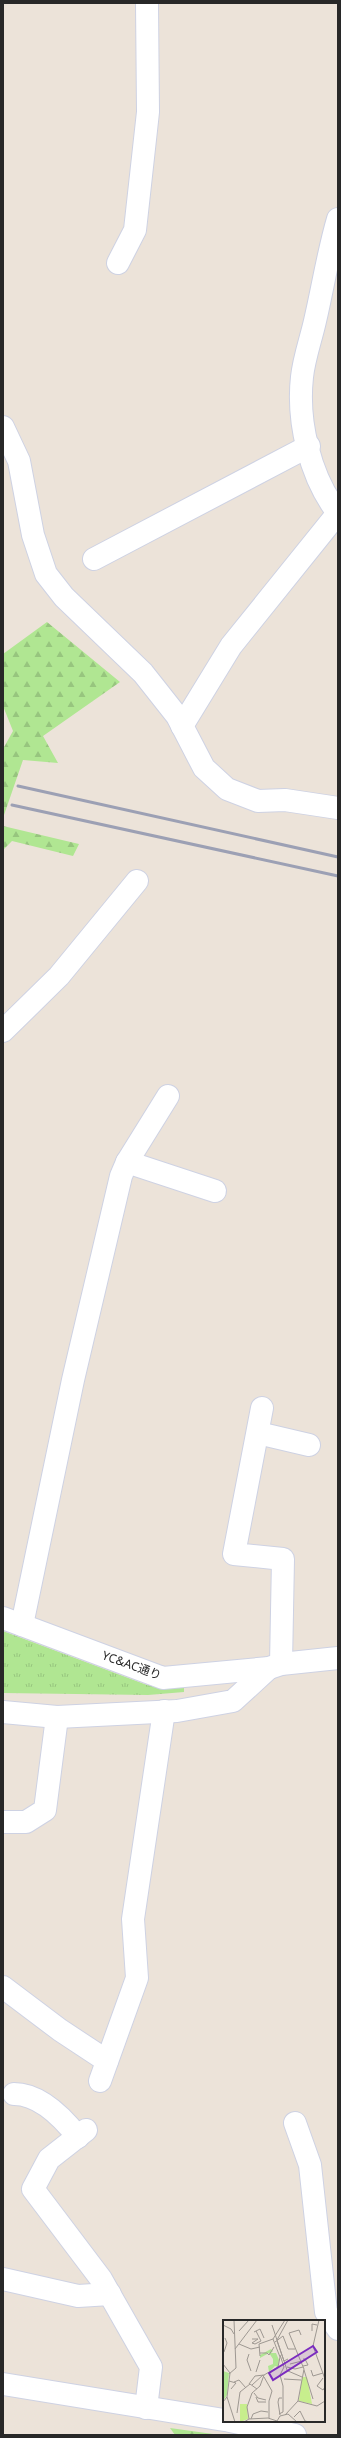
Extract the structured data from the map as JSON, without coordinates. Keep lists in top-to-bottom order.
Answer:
{
  "streets": {
    "street": ["YC&AC通り"]
  }
}
